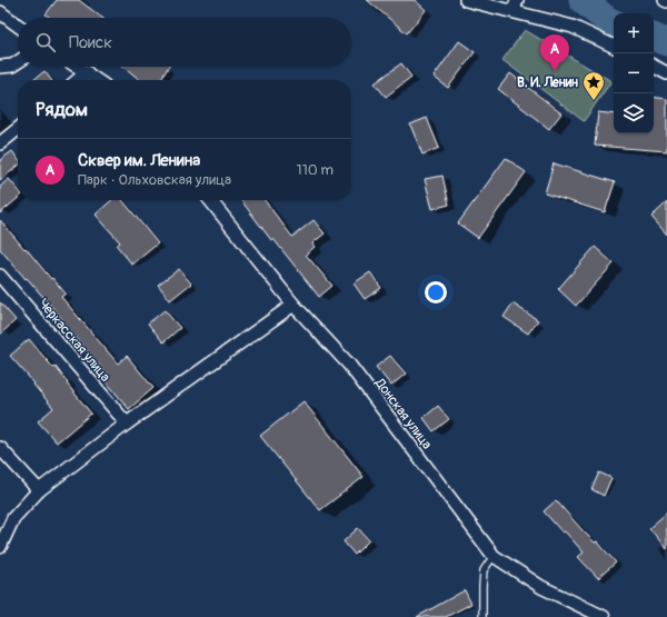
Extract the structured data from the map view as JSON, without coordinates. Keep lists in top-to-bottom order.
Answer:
{
  "streets": {
    "street": ["Черкасская улица", "Донская улица"]
  },
  "places": {
    "place": ["В. И. Ленин"]
  },
  "page": {
    "map_buttons": ["+", "−"],
    "search": "Поиск",
    "pins": "A",
    "heading": "Рядом",
    "list": [
      {
        "mark": "A",
        "name": "Сквер им. Ленина",
        "note": "Парк · Ольховская улица",
        "value": "110 m"
      }
    ]
  }
}
